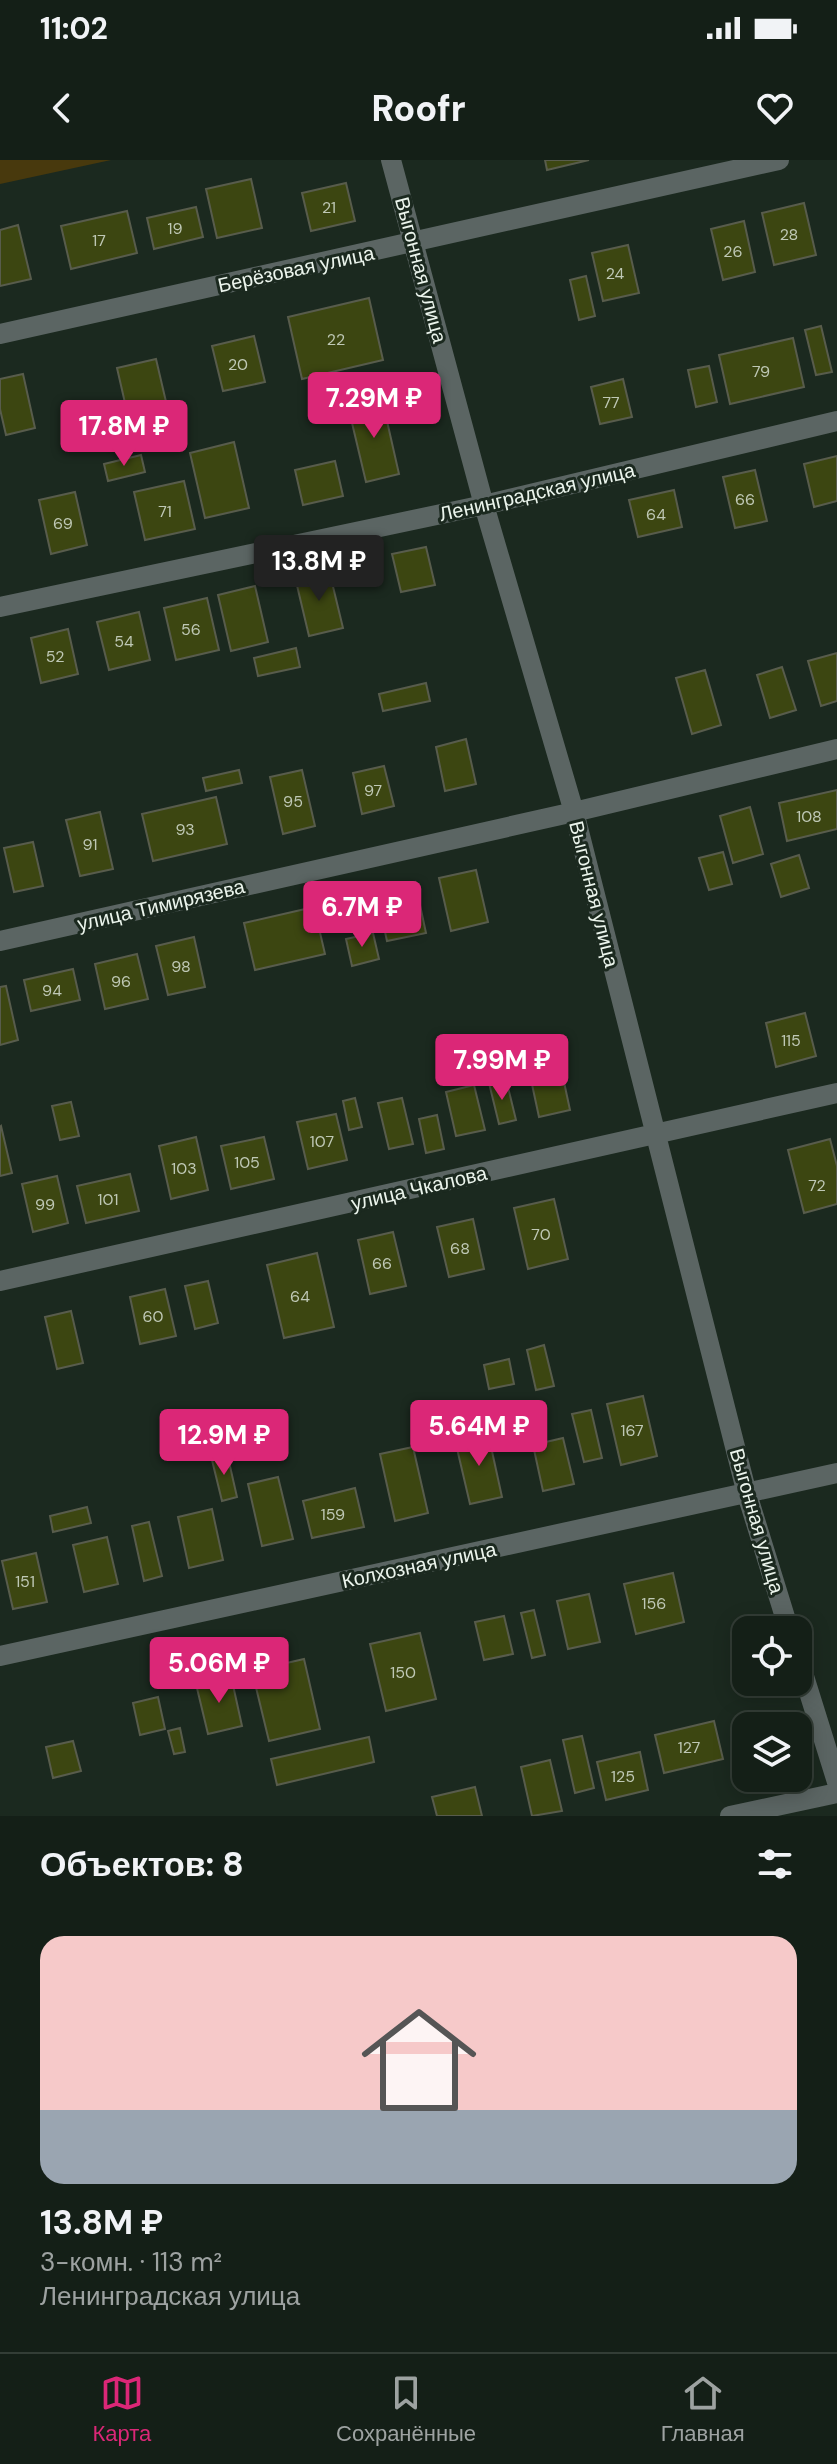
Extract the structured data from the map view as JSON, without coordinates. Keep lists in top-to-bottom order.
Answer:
{
  "streets": {
    "street": [
      "Берёзовая улица",
      "Выгонная улица",
      "Ленинградская улица",
      "улица Тимирязева",
      "улица Чкалова",
      "Колхозная улица"
    ]
  },
  "crossings": [
    ["Берёзовая улица", "Выгонная улица"],
    ["Выгонная улица", "Ленинградская улица"],
    ["Выгонная улица", "улица Тимирязева"],
    ["Выгонная улица", "улица Чкалова"],
    ["Выгонная улица", "Колхозная улица"]
  ],
  "house_numbers": [
    "21",
    "19",
    "28",
    "17",
    "26",
    "24",
    "22",
    "20",
    "79",
    "77",
    "66",
    "71",
    "64",
    "69",
    "56",
    "54",
    "52",
    "97",
    "95",
    "108",
    "93",
    "91",
    "98",
    "96",
    "94",
    "115",
    "107",
    "105",
    "103",
    "72",
    "101",
    "99",
    "70",
    "68",
    "66",
    "64",
    "60",
    "167",
    "159",
    "151",
    "156",
    "150",
    "127",
    "125"
  ],
  "page": {
    "status": "11:02",
    "header": "Roofr",
    "price": [
      "7.29M ₽",
      "17.8M ₽",
      "13.8M ₽",
      "6.7M ₽",
      "7.99M ₽",
      "5.64M ₽",
      "12.9M ₽",
      "5.06M ₽"
    ],
    "heading": "Объектов: 8",
    "list": [
      {
        "name": "13.8M ₽",
        "note": "3-комн. · 113 m² · Ленинградская улица"
      }
    ],
    "tabs": ["Карта", "Сохранённые", "Главная"]
  }
}
